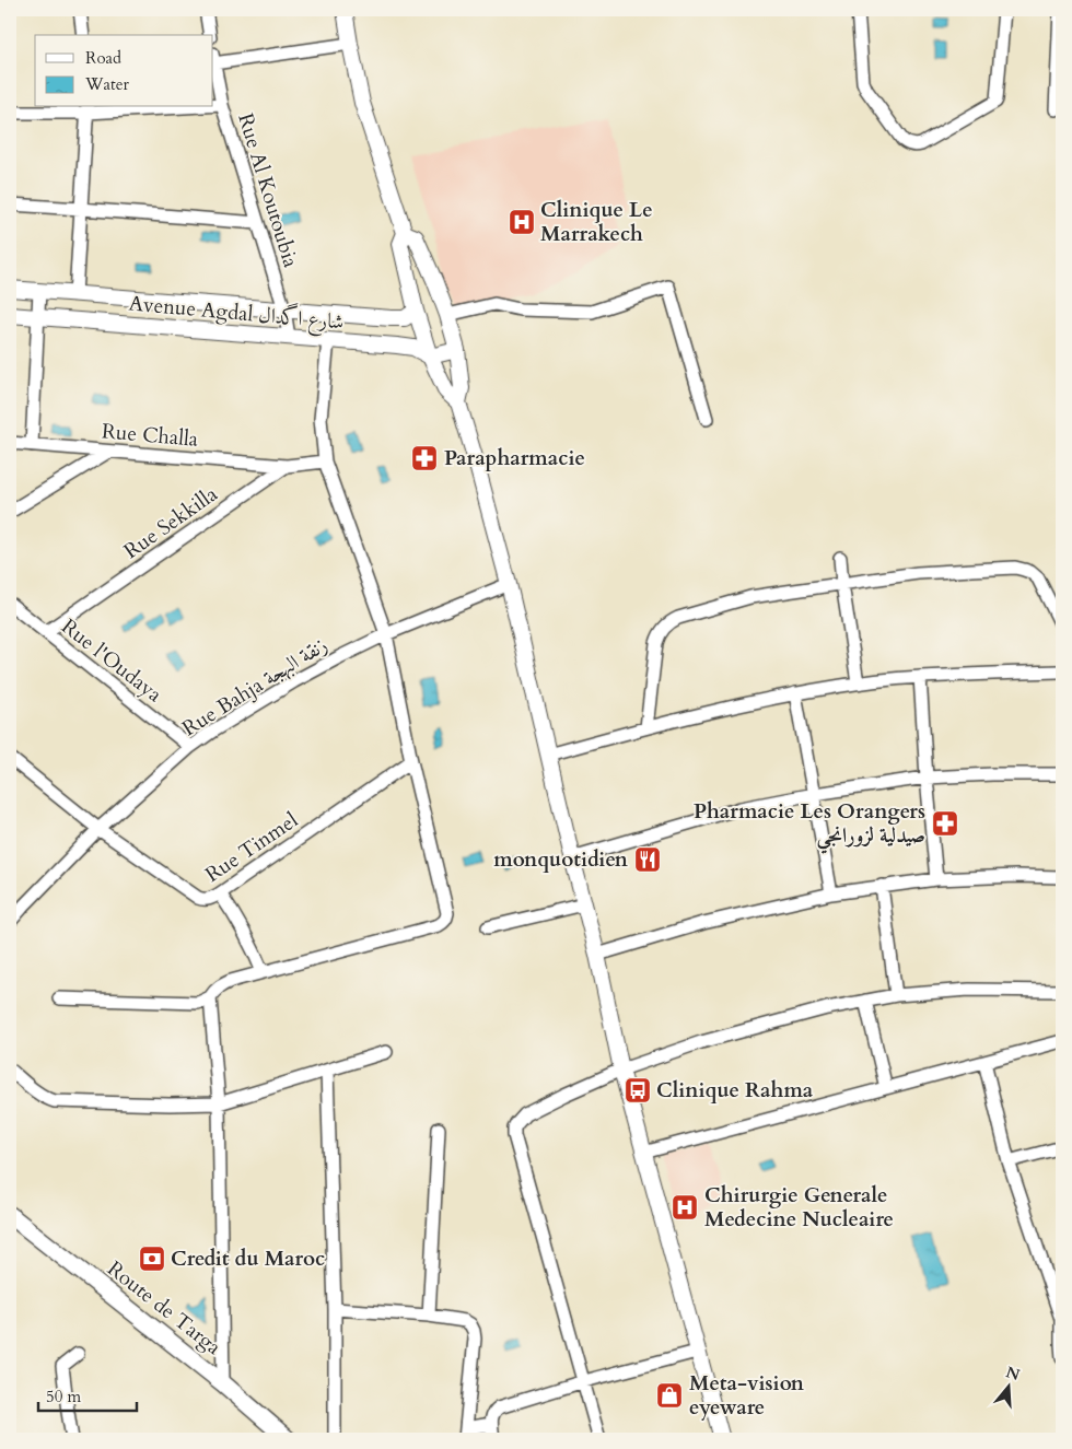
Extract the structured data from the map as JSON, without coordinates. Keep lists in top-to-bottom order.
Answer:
{
  "streets": {
    "main road": ["Route de Targa"],
    "street": [
      "Rue Al Koutoubia",
      "Avenue Agdal شارع اگدال",
      "Rue Challa",
      "Rue Sekkilla",
      "Rue l'Oudaya",
      "Rue Bahja زنقة البهجة",
      "Rue Tinmel"
    ]
  },
  "crossings": [
    ["Rue Al Koutoubia", "Avenue Agdal شارع اگدال"],
    ["Rue Challa", "Rue Sekkilla"],
    ["Rue Sekkilla", "Rue l'Oudaya"],
    ["Rue l'Oudaya", "Rue Bahja زنقة البهجة"],
    ["Rue Bahja زنقة البهجة", "Rue Tinmel"]
  ],
  "places": {
    "hospital": ["Clinique Le Marrakech", "Chirurgie Generale Medecine Nucleaire"],
    "pharmacy": ["Parapharmacie", "Pharmacie Les Orangers صيدلية لزورانجي"],
    "restaurant": ["monquotidien"],
    "bus stop": ["Clinique Rahma"],
    "bank": ["Credit du Maroc"],
    "shop": ["Meta-vision eyeware"]
  },
  "legend": ["Road", "Water"],
  "scale_bar": "50 m",
  "north": "top"
}
